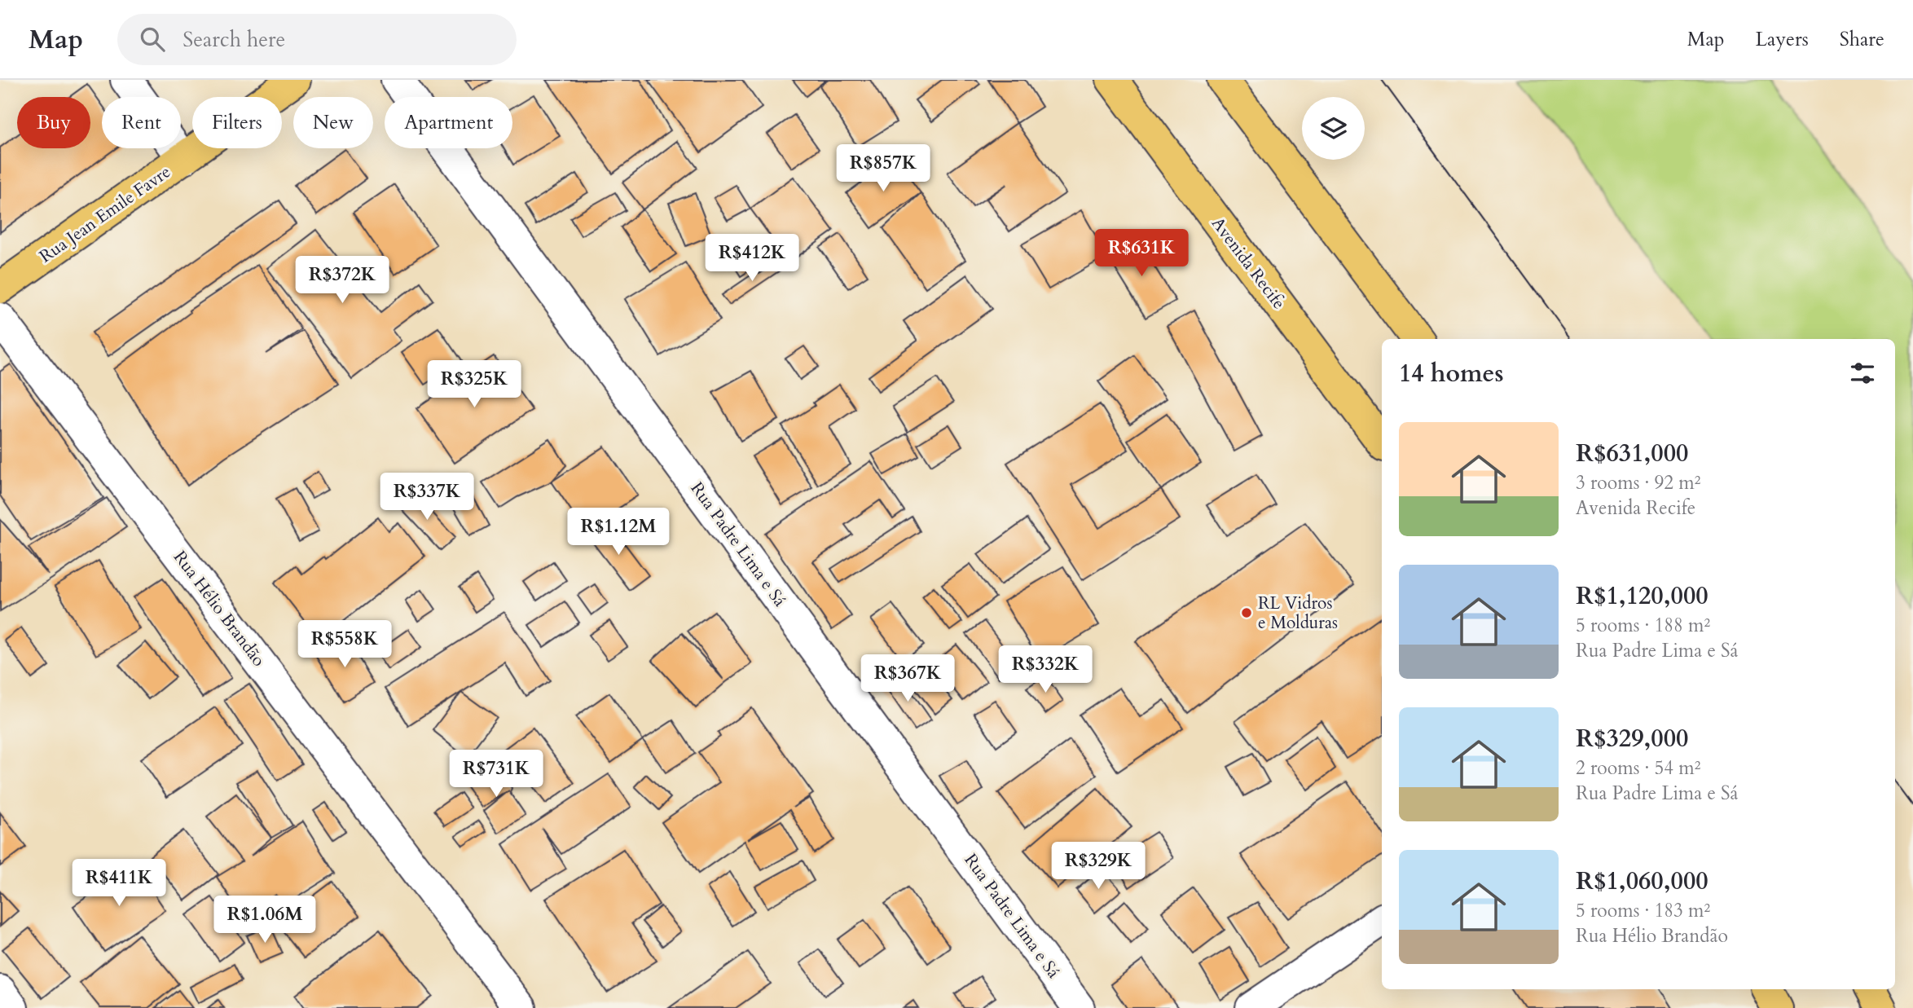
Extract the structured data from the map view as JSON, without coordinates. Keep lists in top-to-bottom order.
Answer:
{
  "streets": {
    "main road": ["Rua Jean Emile Favre", "Avenida Recife"],
    "street": ["Rua Padre Lima e Sá", "Rua Hélio Brandão"]
  },
  "places": ["RL Vidros e Molduras"],
  "page": {
    "header": "Map",
    "search": "Search here",
    "nav": ["Map", "Layers", "Share"],
    "chip": [
      "Buy",
      "Rent",
      "Filters",
      "New",
      "Apartment"
    ],
    "price": [
      "R$857K",
      "R$631K",
      "R$412K",
      "R$372K",
      "R$325K",
      "R$337K",
      "R$1.12M",
      "R$558K",
      "R$332K",
      "R$367K",
      "R$731K",
      "R$329K",
      "R$411K",
      "R$1.06M"
    ],
    "heading": "14 homes",
    "list": [
      {
        "name": "R$631,000",
        "note": "3 rooms · 92 m² · Avenida Recife"
      },
      {
        "name": "R$1,120,000",
        "note": "5 rooms · 188 m² · Rua Padre Lima e Sá"
      },
      {
        "name": "R$329,000",
        "note": "2 rooms · 54 m² · Rua Padre Lima e Sá"
      },
      {
        "name": "R$1,060,000",
        "note": "5 rooms · 183 m² · Rua Hélio Brandão"
      }
    ]
  }
}
